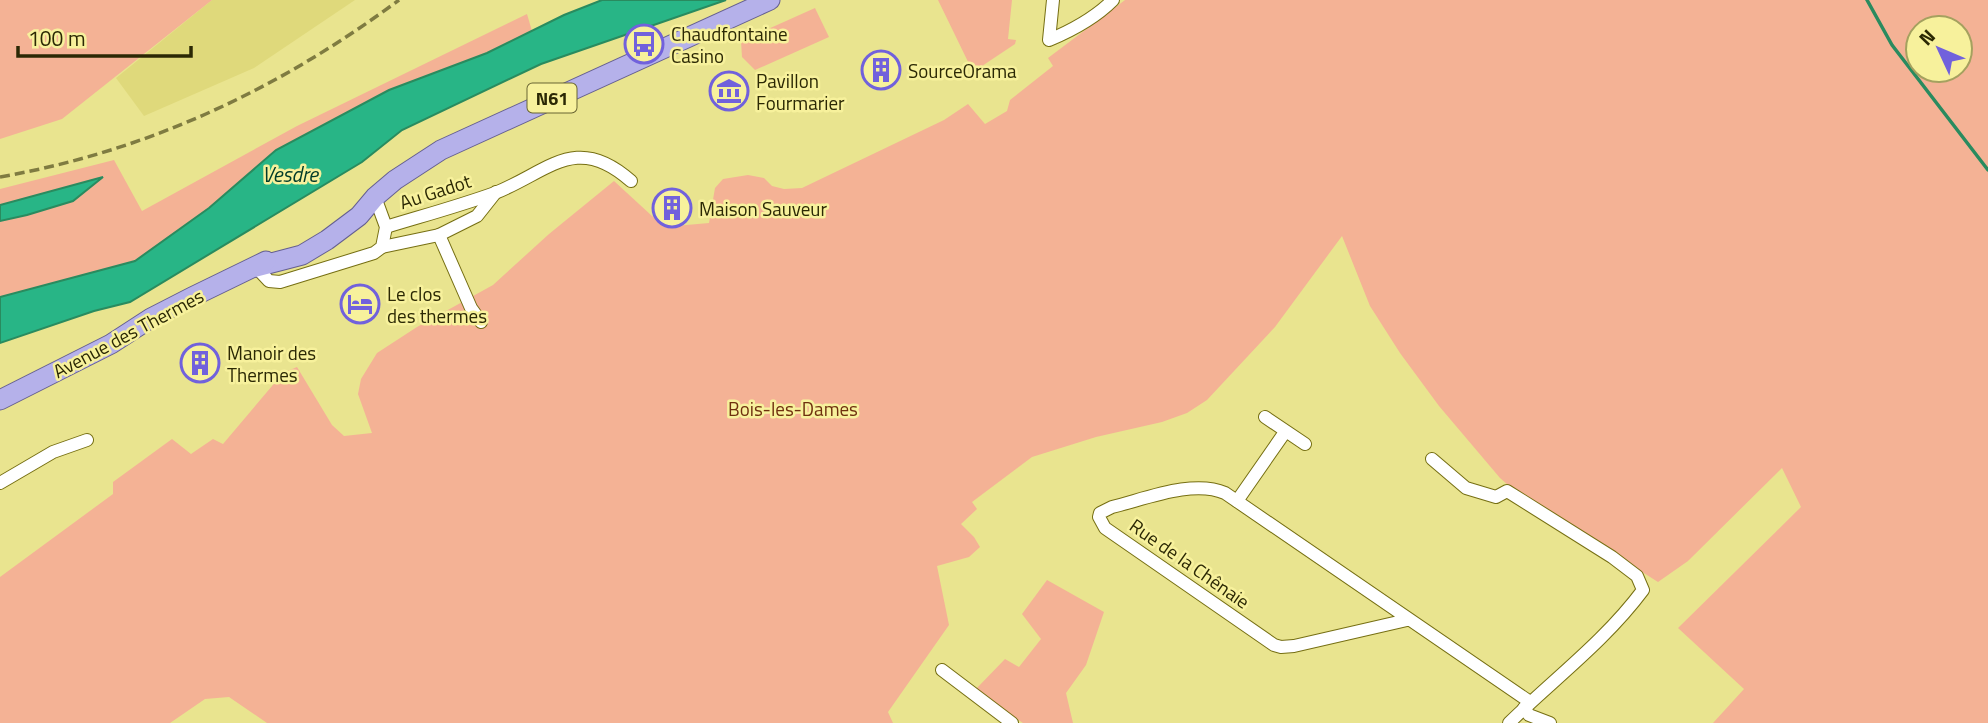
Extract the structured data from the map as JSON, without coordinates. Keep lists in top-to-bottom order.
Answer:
{
  "streets": {
    "main road": ["N61", "Avenue des Thermes"],
    "street": ["Au Gadot", "Rue de la Chênaie"]
  },
  "water": ["Vesdre"],
  "parks": ["Bois-les-Dames"],
  "places": {
    "bus stop": ["Chaudfontaine Casino"],
    "building": ["SourceOrama", "Maison Sauveur", "Manoir des Thermes"],
    "museum": ["Pavillon Fourmarier"],
    "hotel": ["Le clos des thermes"]
  },
  "scale_bar": "100 m",
  "north": "top left"
}
